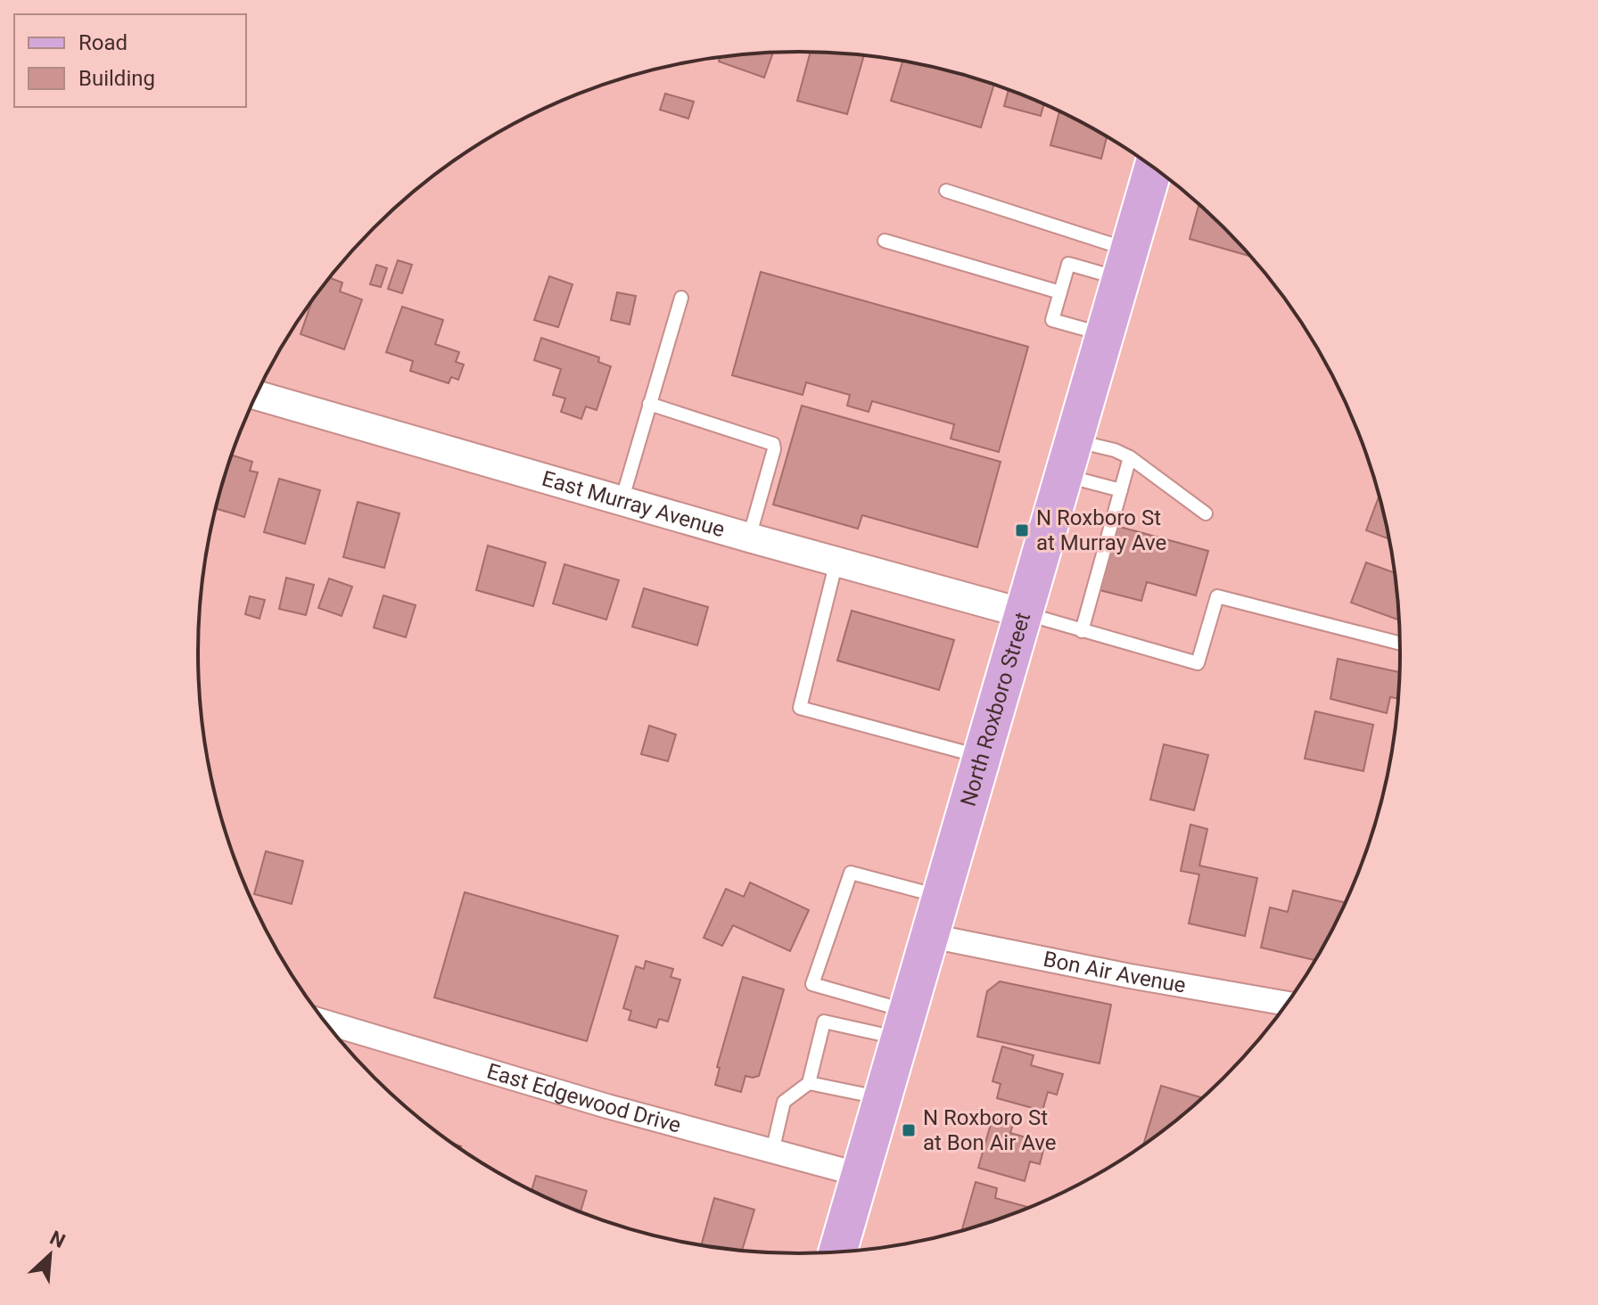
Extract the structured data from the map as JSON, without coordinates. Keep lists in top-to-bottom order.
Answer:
{
  "streets": {
    "main road": ["North Roxboro Street"],
    "street": ["East Murray Avenue", "Bon Air Avenue", "East Edgewood Drive"]
  },
  "crossings": [
    ["East Murray Avenue", "North Roxboro Street"],
    ["North Roxboro Street", "Bon Air Avenue"],
    ["North Roxboro Street", "East Edgewood Drive"]
  ],
  "places": {
    "transit": ["N Roxboro St at Murray Ave", "N Roxboro St at Bon Air Ave"]
  },
  "legend": ["Road", "Building"],
  "north": "top right"
}
